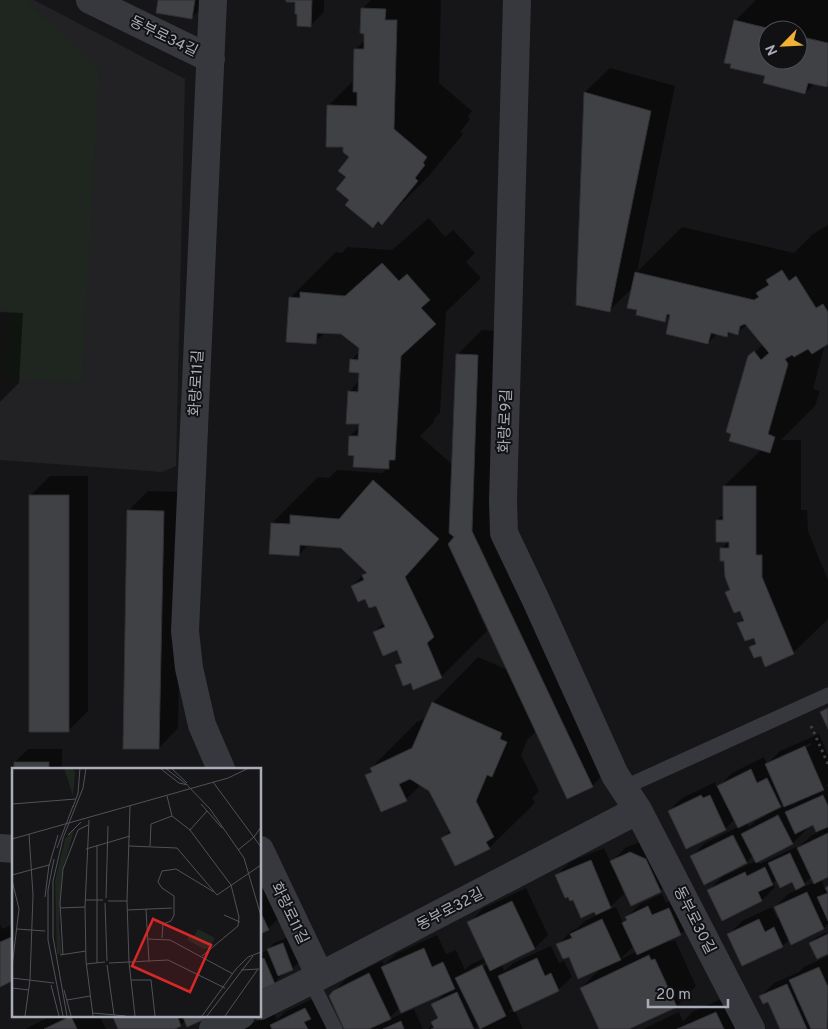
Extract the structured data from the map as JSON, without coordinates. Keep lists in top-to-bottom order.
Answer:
{
  "streets": {
    "street": [
      "동부로34길",
      "화랑로11길",
      "화랑로9길",
      "동부로32길",
      "동부로30길"
    ]
  },
  "crossings": [
    ["동부로34길", "화랑로11길"],
    ["화랑로11길", "동부로32길"],
    ["화랑로9길", "동부로32길"],
    ["화랑로9길", "동부로30길"],
    ["동부로32길", "동부로30길"]
  ],
  "scale_bar": "20 m",
  "north": "bottom left"
}
